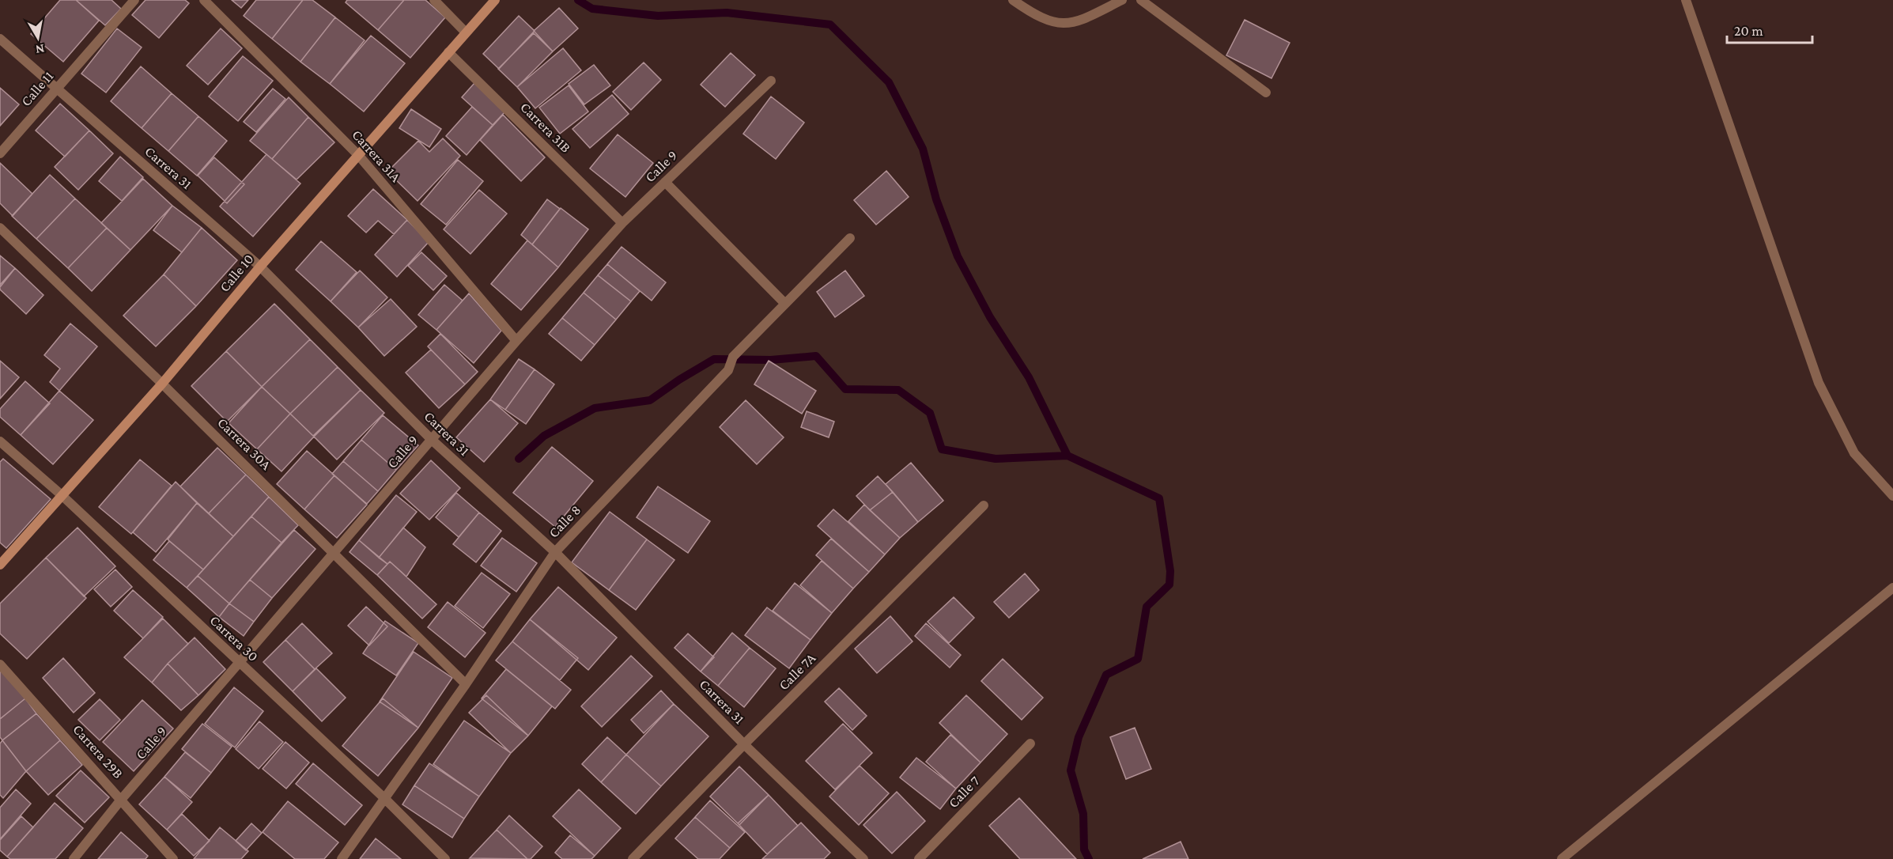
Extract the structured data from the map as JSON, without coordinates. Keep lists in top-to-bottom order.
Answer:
{
  "streets": {
    "main road": ["Calle 10"],
    "street": [
      "Calle 11",
      "Carrera 31B",
      "Carrera 31A",
      "Calle 9",
      "Carrera 31",
      "Carrera 30A",
      "Calle 8",
      "Carrera 30",
      "Calle 7A",
      "Carrera 29B",
      "Calle 7"
    ]
  },
  "crossings": [
    ["Calle 11", "Carrera 31"],
    ["Carrera 31B", "Calle 9"],
    ["Carrera 31B", "Calle 10"],
    ["Carrera 31A", "Calle 9"],
    ["Carrera 31A", "Calle 10"],
    ["Calle 9", "Carrera 31"],
    ["Calle 9", "Carrera 30A"],
    ["Calle 9", "Carrera 30"],
    ["Calle 9", "Carrera 29B"],
    ["Carrera 31", "Calle 10"],
    ["Carrera 31", "Calle 8"],
    ["Carrera 31", "Calle 7A"],
    ["Calle 10", "Carrera 30A"],
    ["Calle 10", "Carrera 30"],
    ["Carrera 30A", "Calle 8"],
    ["Calle 8", "Carrera 30"]
  ],
  "scale_bar": "20 m",
  "north": "bottom"
}
